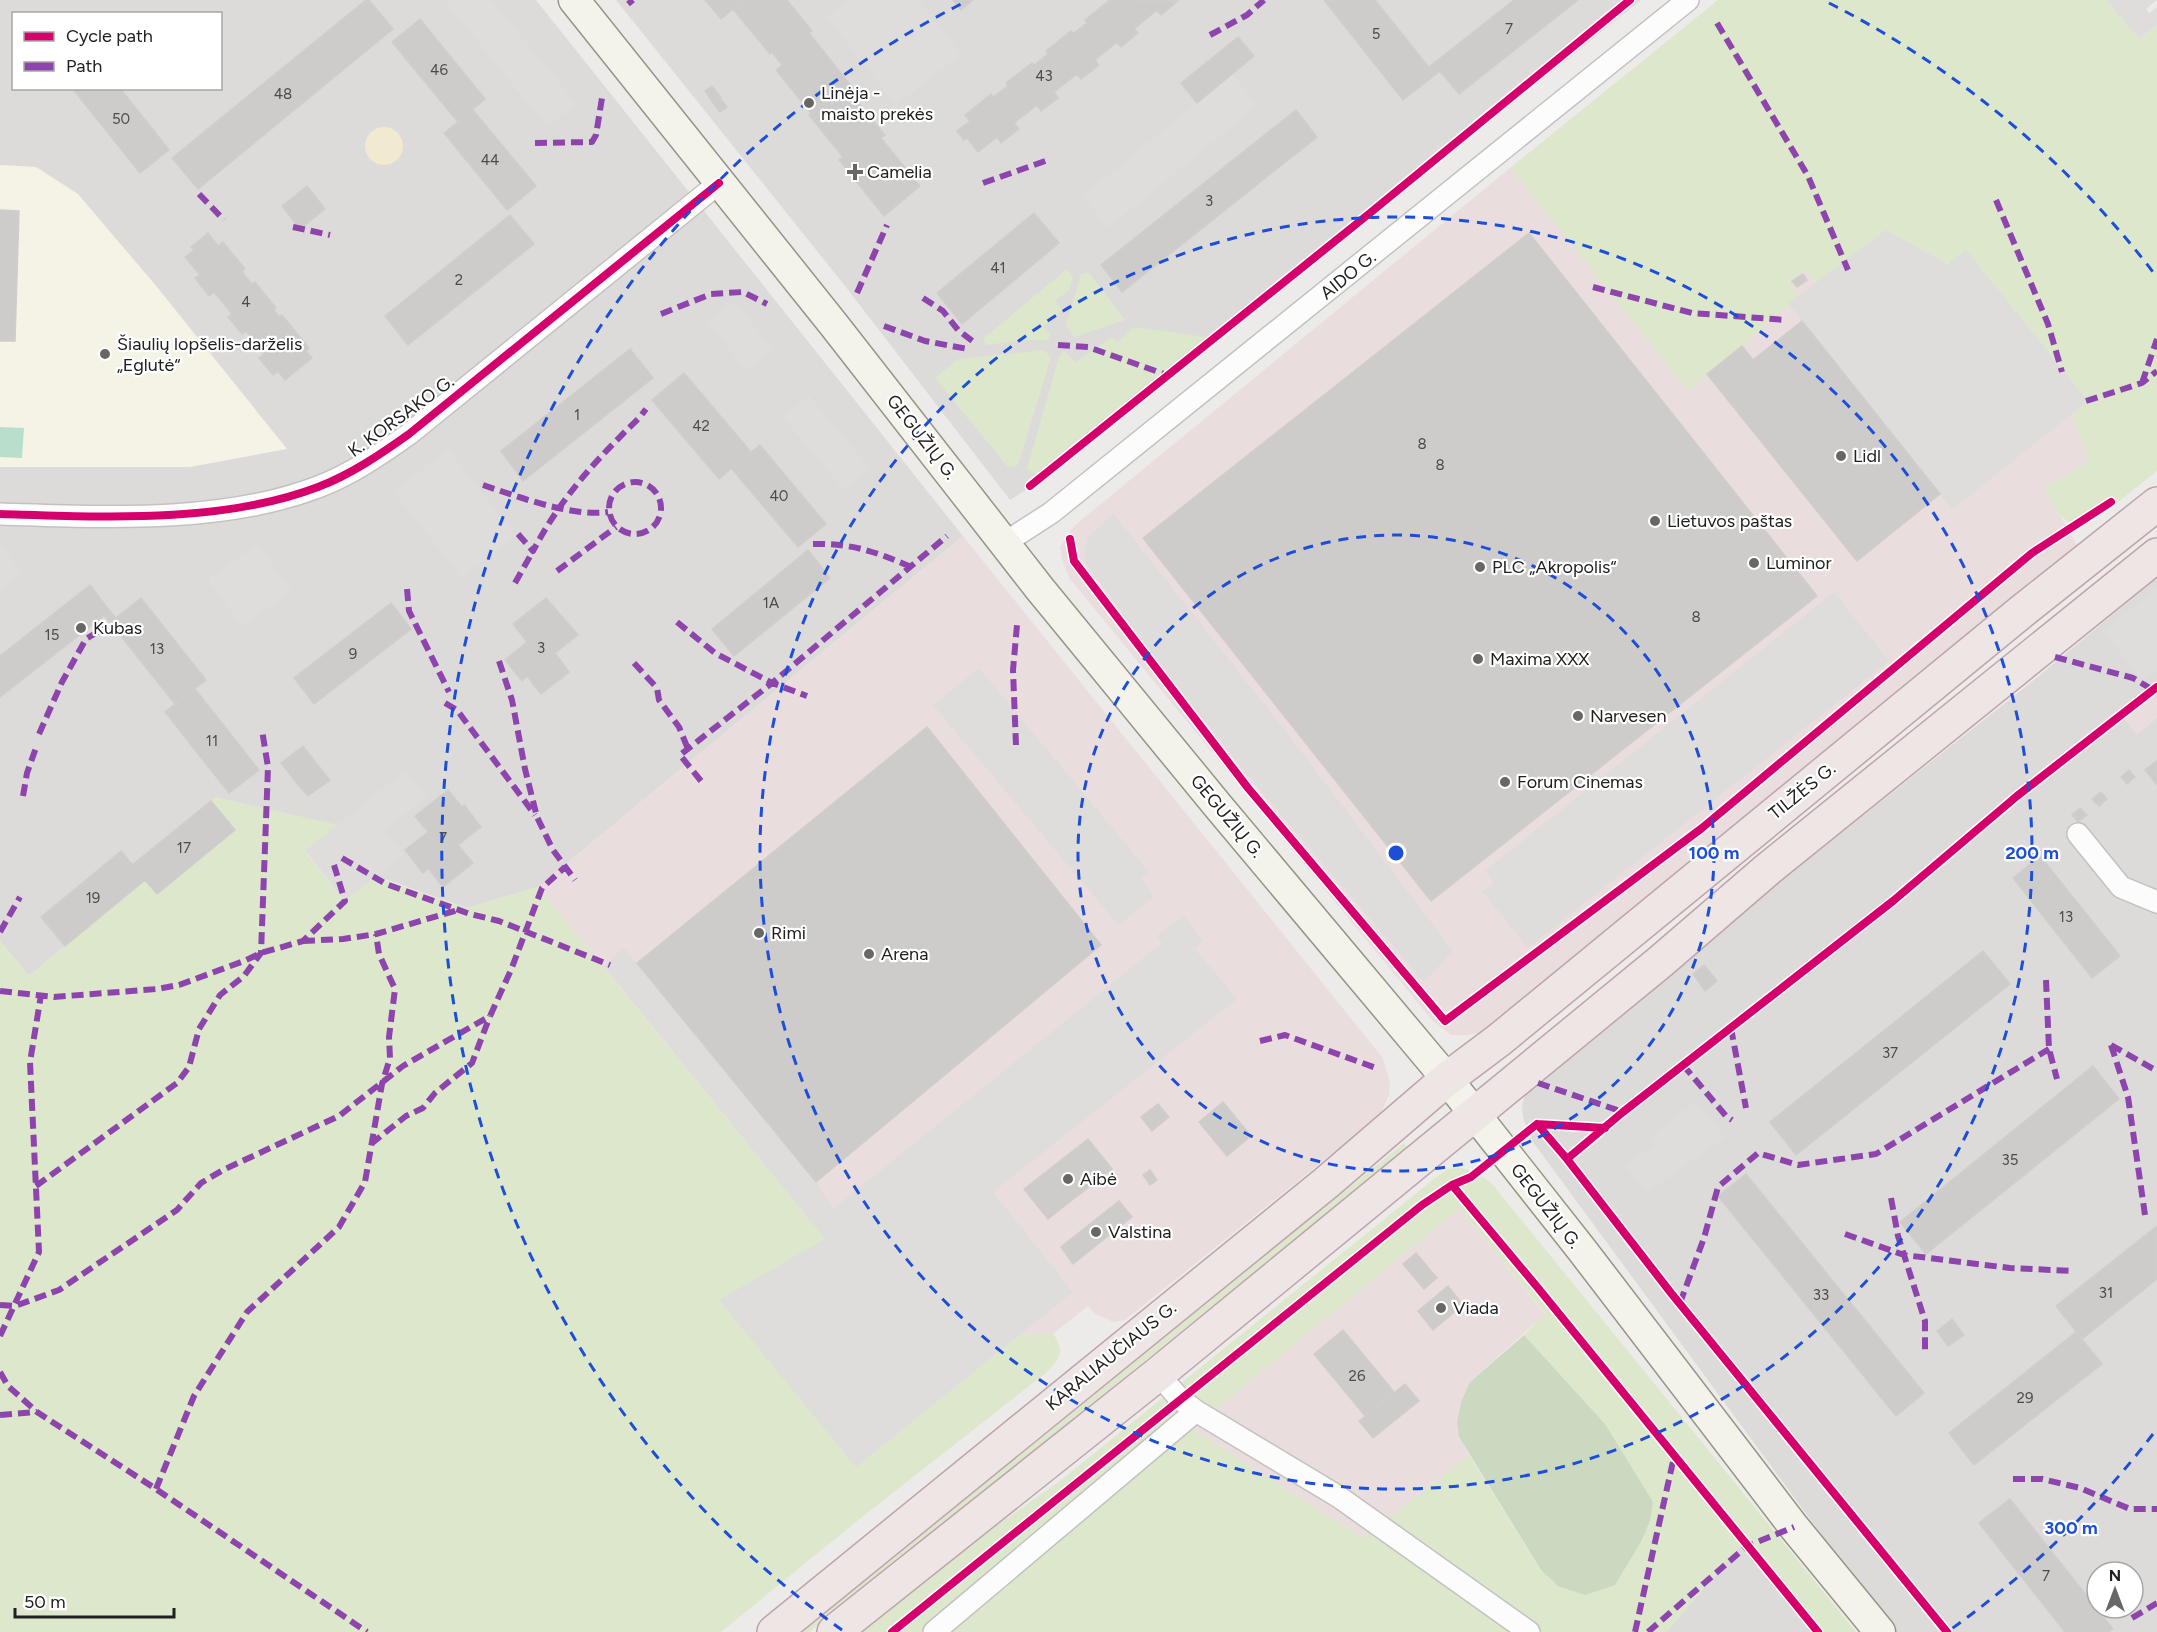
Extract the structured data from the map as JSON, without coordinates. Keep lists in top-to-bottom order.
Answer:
{
  "streets": {
    "highway": ["TILŽĖS G.", "KARALIAUČIAUS G."],
    "main road": ["GEGUŽIŲ G."],
    "street": ["AIDO G.", "K. KORSAKO G."]
  },
  "crossings": [
    ["AIDO G.", "GEGUŽIŲ G."],
    ["K. KORSAKO G.", "GEGUŽIŲ G."],
    ["GEGUŽIŲ G.", "TILŽĖS G."],
    ["GEGUŽIŲ G.", "KARALIAUČIAUS G."],
    ["TILŽĖS G.", "KARALIAUČIAUS G."]
  ],
  "places": {
    "other": [
      "Linėja - maisto prekės",
      "Šiaulių lopšelis-darželis „Eglutė“",
      "Lidl",
      "Lietuvos paštas",
      "Luminor",
      "PLC „Akropolis“",
      "Kubas",
      "Maxima XXX",
      "Narvesen",
      "Forum Cinemas",
      "Rimi",
      "Arena",
      "Aibė",
      "Valstina",
      "Viada"
    ],
    "health": ["Camelia"]
  },
  "house_numbers": [
    "7",
    "5",
    "46",
    "43",
    "48",
    "50",
    "44",
    "3",
    "41",
    "2",
    "4",
    "1",
    "42",
    "8",
    "8",
    "40",
    "1A",
    "8",
    "15",
    "3",
    "13",
    "9",
    "11",
    "7",
    "17",
    "19",
    "13",
    "37",
    "35",
    "31",
    "33",
    "26",
    "29",
    "7"
  ],
  "legend": ["Cycle path", "Path"],
  "scale_bar": "50 m",
  "north": "top",
  "rings": ["100 m", "200 m", "300 m"]
}
